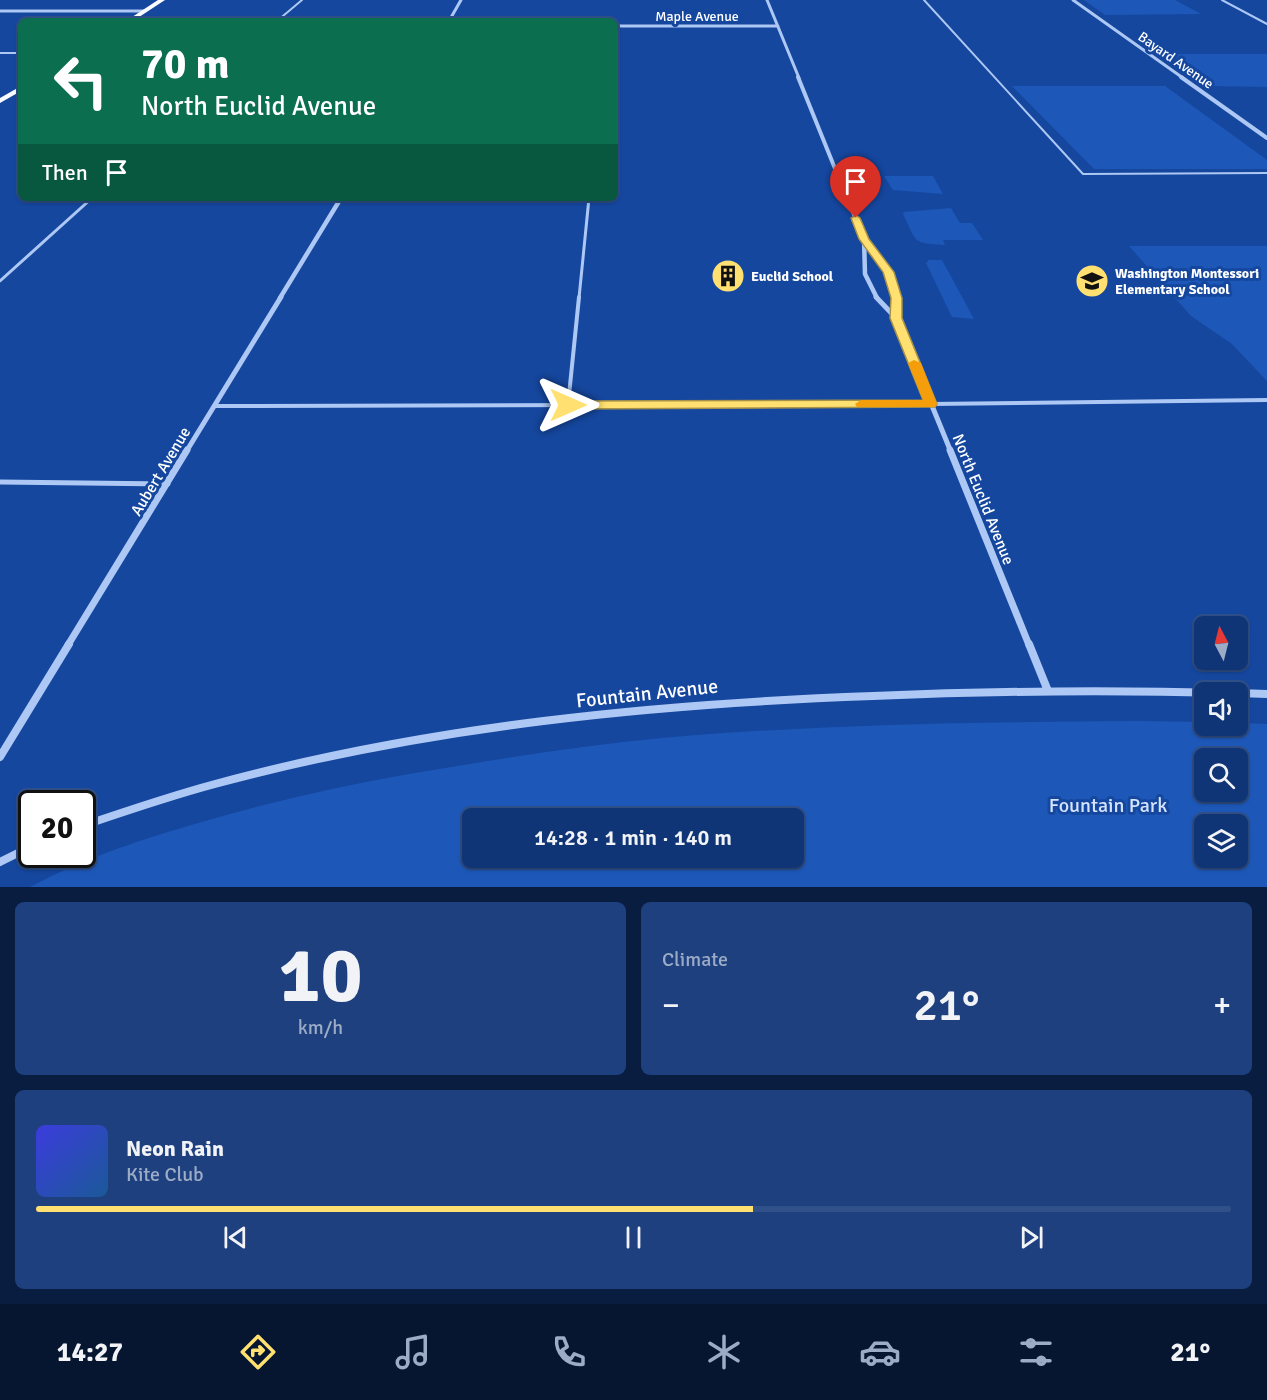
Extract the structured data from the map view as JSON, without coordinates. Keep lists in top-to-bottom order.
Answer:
{
  "streets": {
    "street": [
      "Maple Avenue",
      "Bayard Avenue",
      "Aubert Avenue",
      "North Euclid Avenue",
      "Fountain Avenue"
    ]
  },
  "crossings": [
    ["Maple Avenue", "North Euclid Avenue"],
    ["North Euclid Avenue", "Fountain Avenue"]
  ],
  "parks": ["Fountain Park"],
  "places": {
    "building": ["Euclid School"],
    "school or university": ["Washington Montessori Elementary School"]
  },
  "north": "top",
  "page": {
    "turn": ["70 m", "North Euclid Avenue"],
    "then": "Then",
    "limit": "20",
    "trip": "14:28 · 1 min · 140 m",
    "tile": [
      ["10", "km/h"],
      "Climate"
    ],
    "heat": ["−", "21°", "+"],
    "song": ["Neon Rain", "Kite Club"],
    "tabs": ["14:27", "21°"]
  }
}
